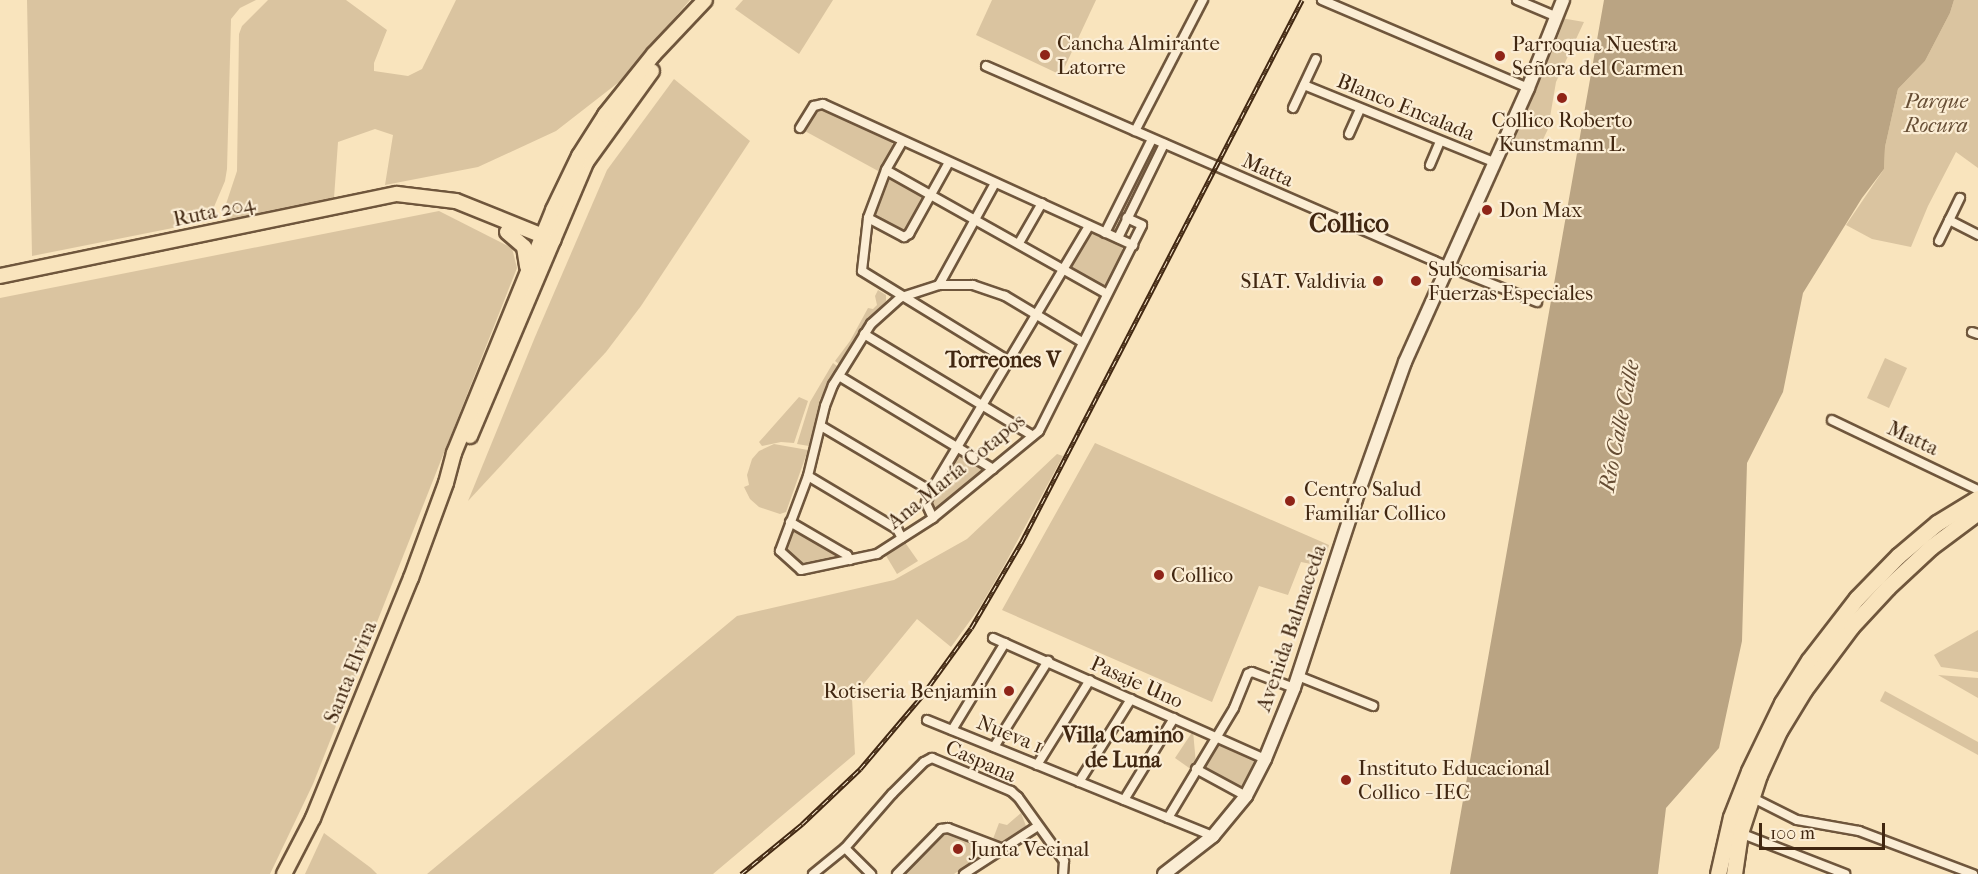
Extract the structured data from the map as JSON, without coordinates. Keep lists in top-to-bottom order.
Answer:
{
  "streets": {
    "main road": ["Ruta 204", "Avenida Balmaceda", "Santa Elvira"],
    "street": [
      "Blanco Encalada",
      "Matta",
      "Ana María Cotapos",
      "Pasaje Uno",
      "Nueva 1",
      "Caspana"
    ]
  },
  "crossings": [
    ["Blanco Encalada", "Avenida Balmaceda"],
    ["Matta", "Avenida Balmaceda"],
    ["Ruta 204", "Santa Elvira"],
    ["Avenida Balmaceda", "Pasaje Uno"],
    ["Avenida Balmaceda", "Nueva 1"]
  ],
  "districts": ["Collico", "Torreones V", "Villa Camino de Luna"],
  "water": ["Río Calle Calle"],
  "parks": ["Parque Rocura"],
  "places": [
    "Cancha Almirante Latorre",
    "Parroquia Nuestra Señora del Carmen",
    "Collico Roberto Kunstmann L.",
    "Don Max",
    "SIAT. Valdivia",
    "Subcomisaria Fuerzas Especiales",
    "Centro Salud Familiar Collico",
    "Collico",
    "Rotiseria Benjamin",
    "Instituto Educacional Collico - IEC",
    "Junta Vecinal"
  ],
  "scale_bar": "100 m"
}
